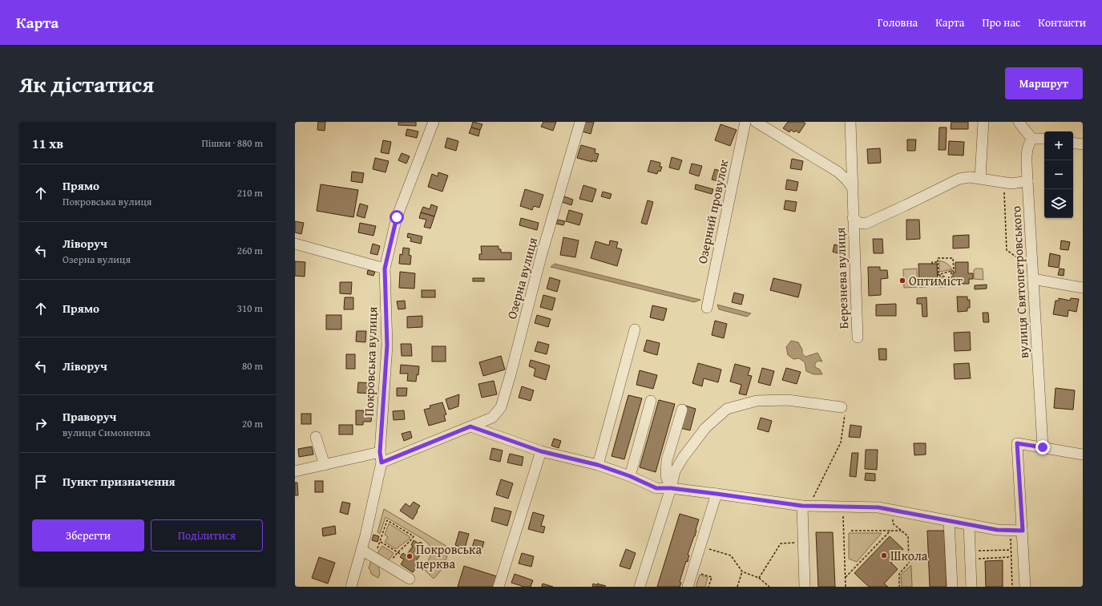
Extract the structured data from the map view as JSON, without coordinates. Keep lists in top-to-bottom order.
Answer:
{
  "streets": {
    "street": [
      "Озерний провулок",
      "Озерна вулиця",
      "Березнева вулиця",
      "вулиця Святопетровського",
      "Покровська вулиця"
    ]
  },
  "crossings": [
    ["Озерна вулиця", "Покровська вулиця"],
    ["Березнева вулиця", "вулиця Святопетровського"]
  ],
  "places": ["Оптиміст", "Школа", "Покровська церква"],
  "page": {
    "header": "Карта",
    "nav": [
      "Головна",
      "Карта",
      "Про нас",
      "Контакти"
    ],
    "title": "Як дістатися",
    "buttons": [
      "Маршрут",
      ["Зберегти", "Поділитися"]
    ],
    "heading": ["11 хв", "Пішки · 880 m"],
    "map_buttons": ["+", "−"],
    "list": [
      ["Прямо", "Покровська вулиця", "210 m"],
      ["Ліворуч", "Озерна вулиця", "260 m"],
      ["Прямо", "310 m"],
      ["Ліворуч", "80 m"],
      ["Праворуч", "вулиця Симоненка", "20 m"],
      "Пункт призначення"
    ]
  }
}
